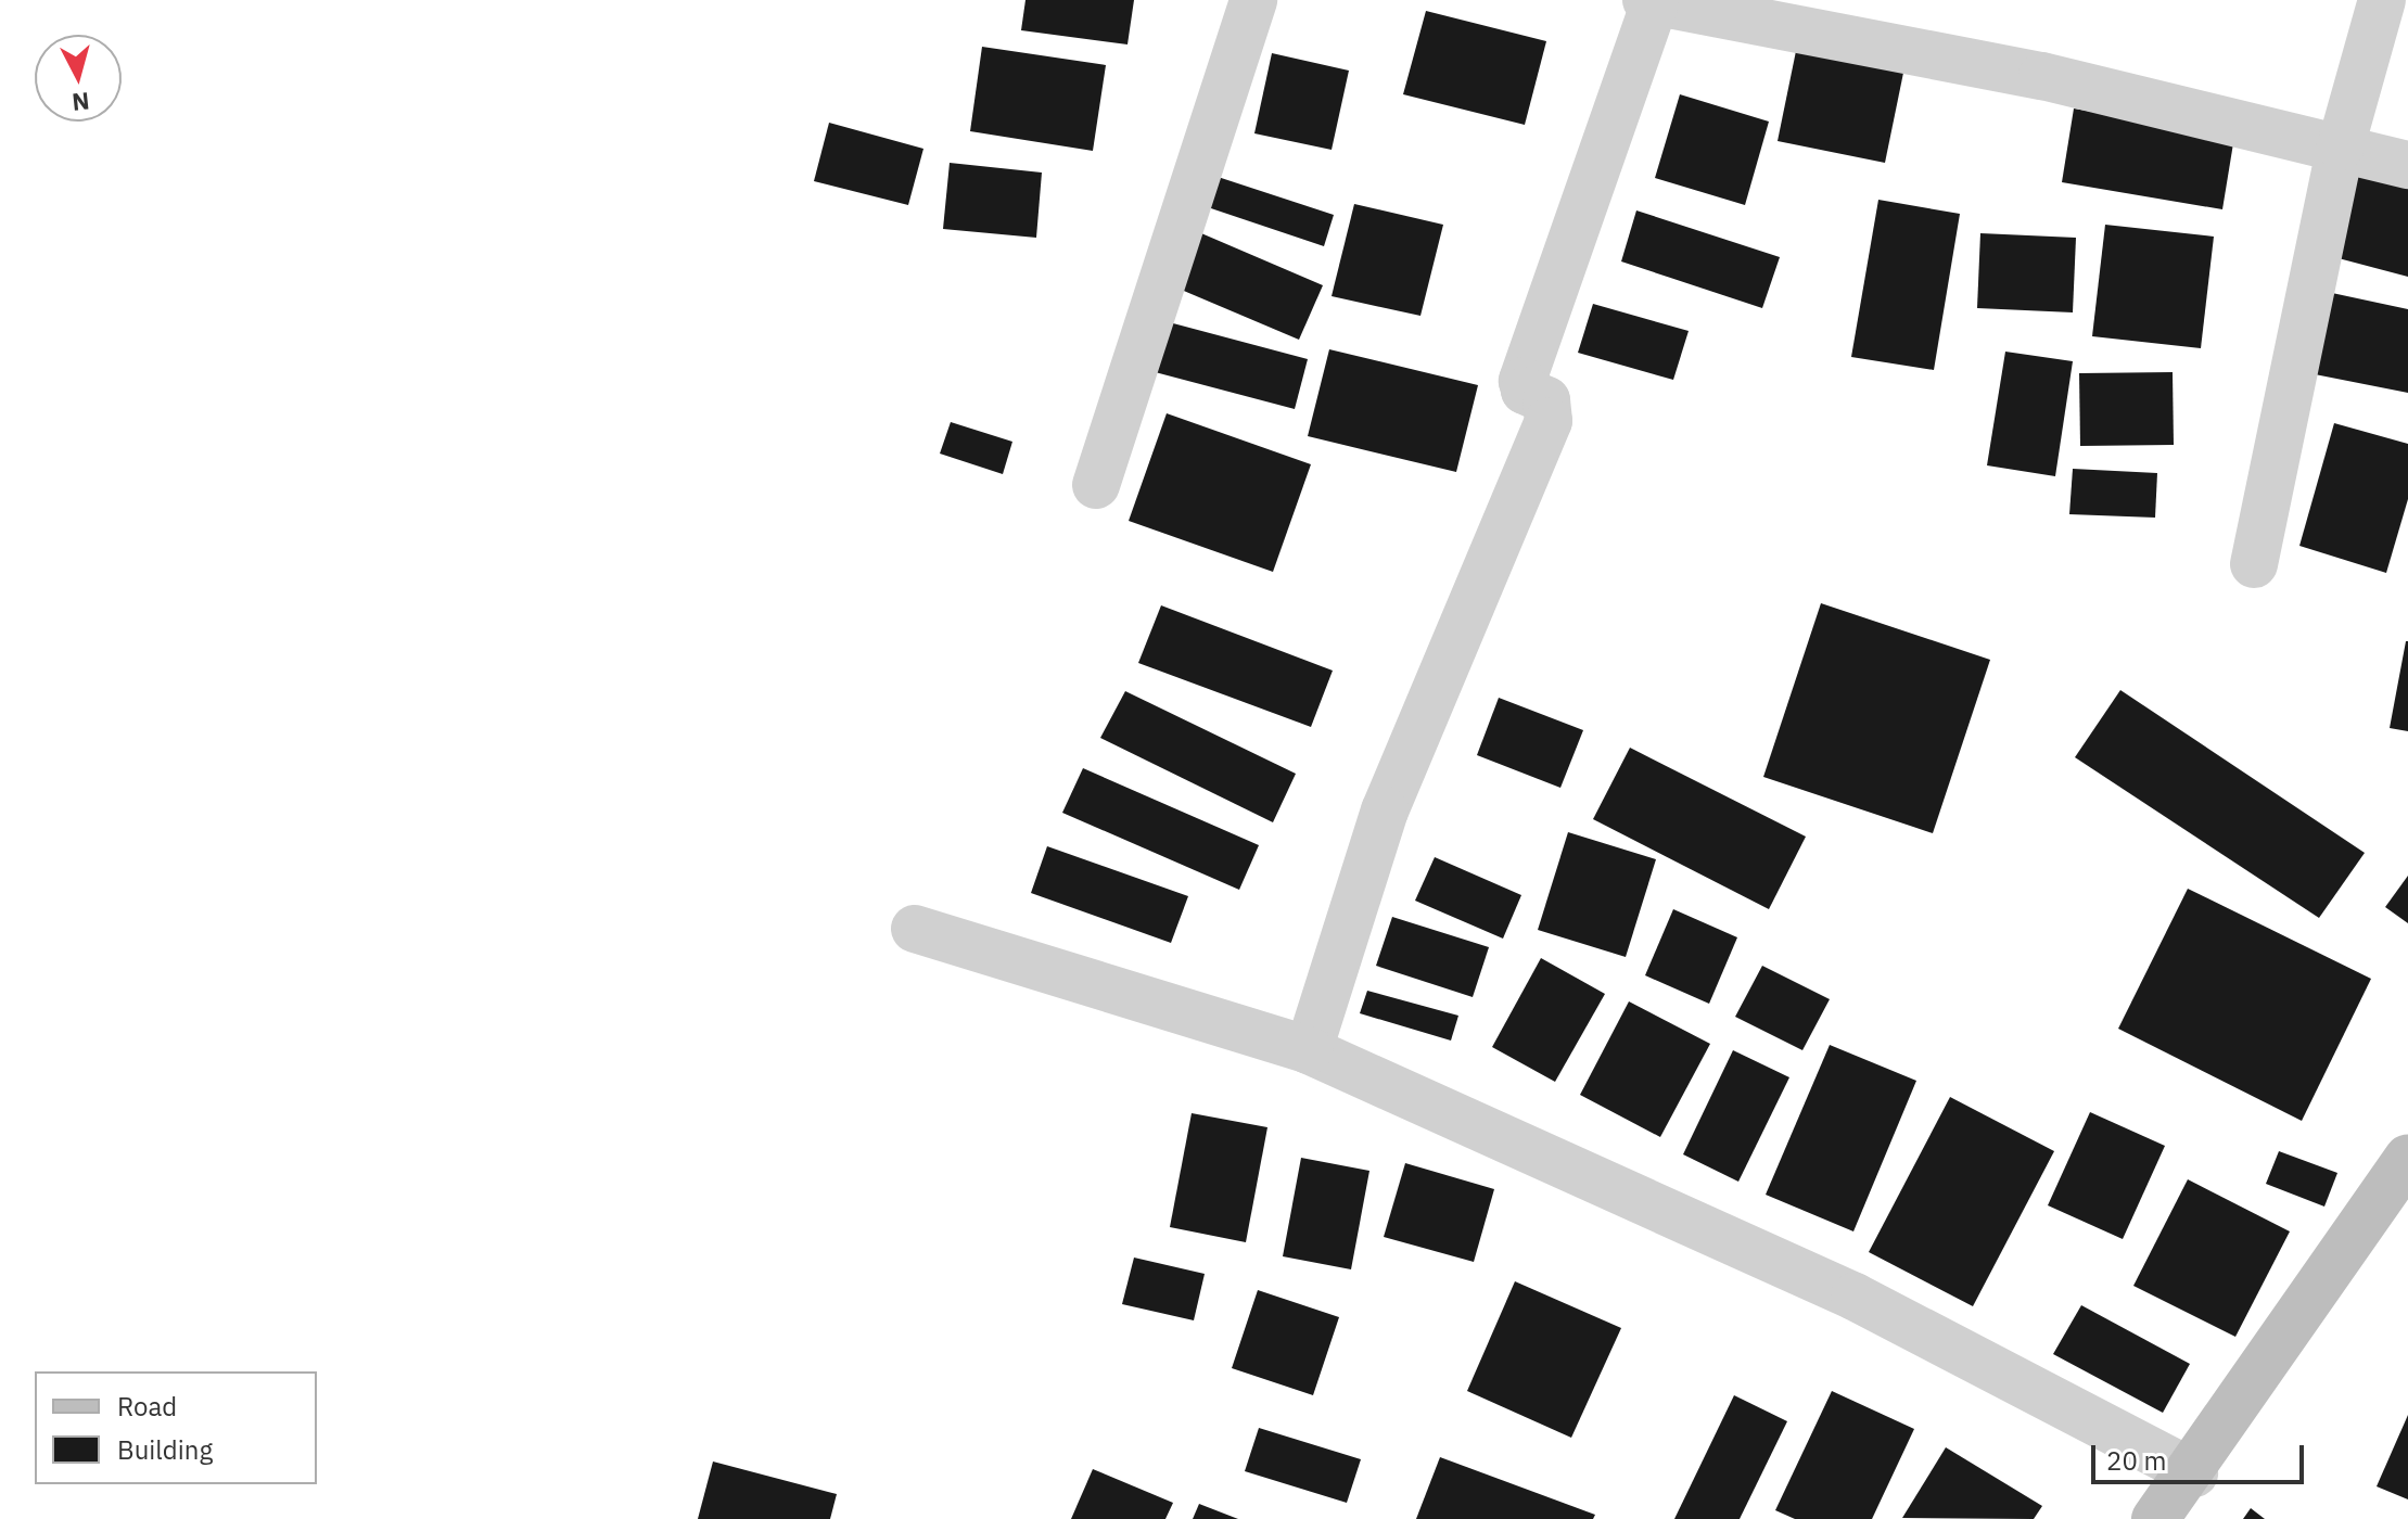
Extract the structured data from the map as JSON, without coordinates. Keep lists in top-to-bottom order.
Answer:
{
  "legend": ["Road", "Building"],
  "scale_bar": "20 m",
  "north": "bottom"
}
